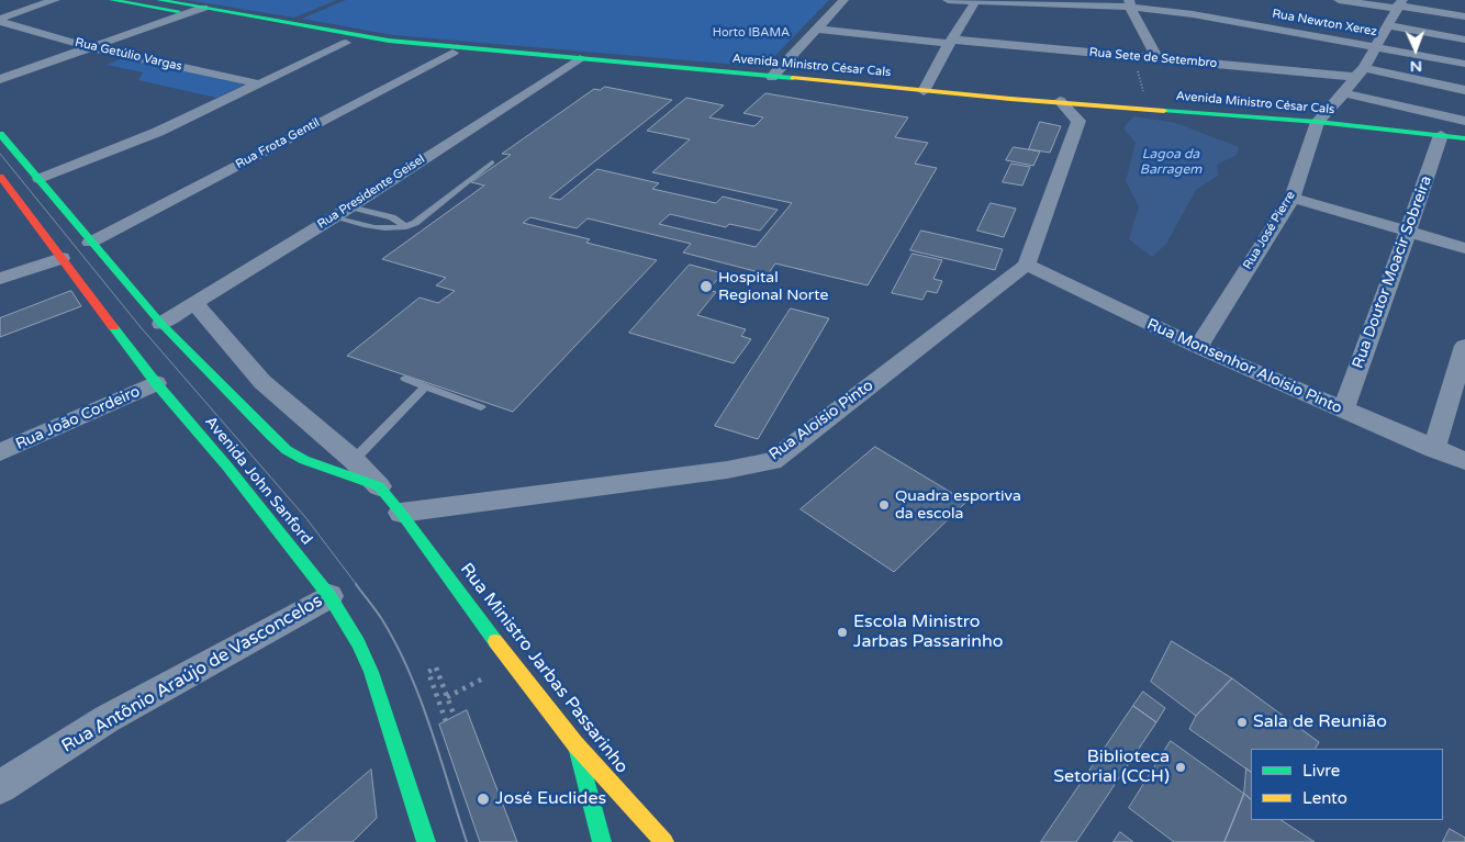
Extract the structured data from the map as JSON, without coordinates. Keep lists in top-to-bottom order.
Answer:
{
  "streets": {
    "main road": ["Avenida Ministro César Cals", "Avenida John Sanford", "Rua Ministro Jarbas Passarinho"],
    "street": [
      "Rua Newton Xerez",
      "Rua Getúlio Vargas",
      "Rua Sete de Setembro",
      "Rua Frota Gentil",
      "Rua Presidente Geisel",
      "Rua José Pierre",
      "Rua Doutor Moacir Sobreira",
      "Rua Monsenhor Aloísio Pinto",
      "Rua João Cordeiro",
      "Rua Aloísio Pinto",
      "Rua Antônio Araújo de Vasconcelos"
    ]
  },
  "crossings": [
    ["Rua Newton Xerez", "Rua José Pierre"],
    ["Rua Sete de Setembro", "Rua José Pierre"],
    ["Avenida Ministro César Cals", "Rua Frota Gentil"],
    ["Avenida Ministro César Cals", "Rua Presidente Geisel"],
    ["Avenida Ministro César Cals", "Rua José Pierre"],
    ["Avenida Ministro César Cals", "Rua Doutor Moacir Sobreira"],
    ["Rua José Pierre", "Rua Monsenhor Aloísio Pinto"],
    ["Rua Doutor Moacir Sobreira", "Rua Monsenhor Aloísio Pinto"],
    ["Rua Monsenhor Aloísio Pinto", "Rua Aloísio Pinto"],
    ["Rua João Cordeiro", "Avenida John Sanford"],
    ["Rua Aloísio Pinto", "Rua Ministro Jarbas Passarinho"],
    ["Avenida John Sanford", "Rua Antônio Araújo de Vasconcelos"]
  ],
  "water": ["Lagoa da Barragem"],
  "parks": ["Horto IBAMA"],
  "places": [
    "Hospital Regional Norte",
    "Quadra esportiva da escola",
    "Escola Ministro Jarbas Passarinho",
    "Sala de Reunião",
    "Biblioteca Setorial (CCH)",
    "José Euclides"
  ],
  "legend": ["Livre", "Lento"],
  "north": "bottom"
}
